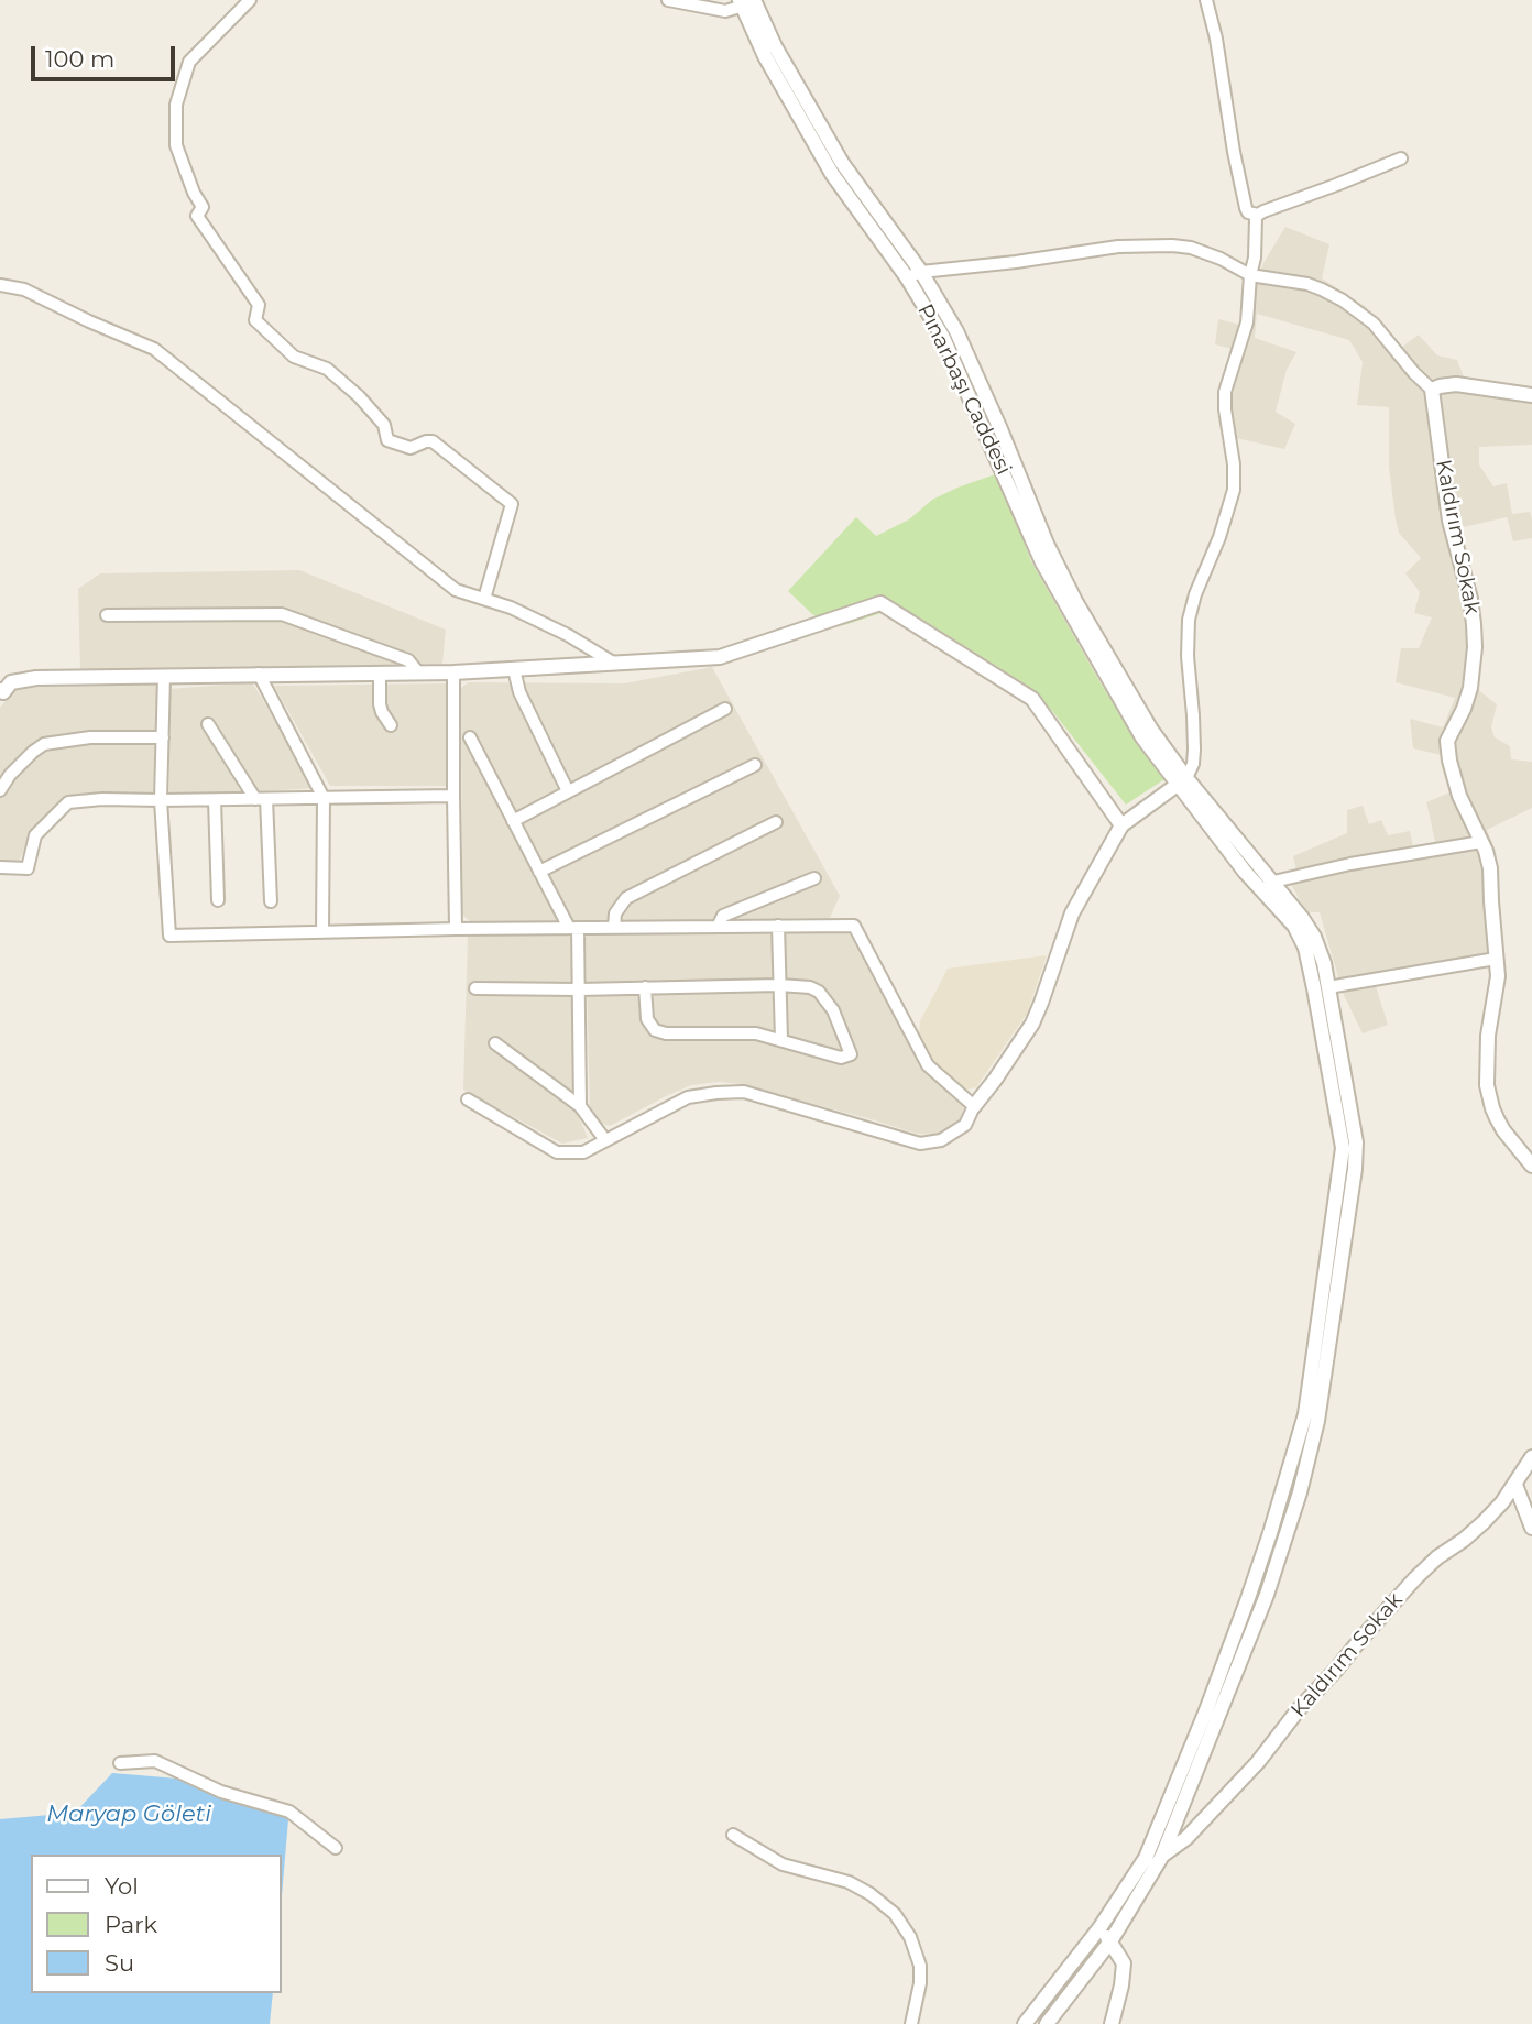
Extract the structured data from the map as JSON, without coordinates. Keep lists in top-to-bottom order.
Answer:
{
  "streets": {
    "street": ["Pınarbaşı Caddesi", "Kaldırım Sokak"]
  },
  "water": ["Maryap Göleti"],
  "legend": ["Yol", "Park", "Su"],
  "scale_bar": "100 m"
}
